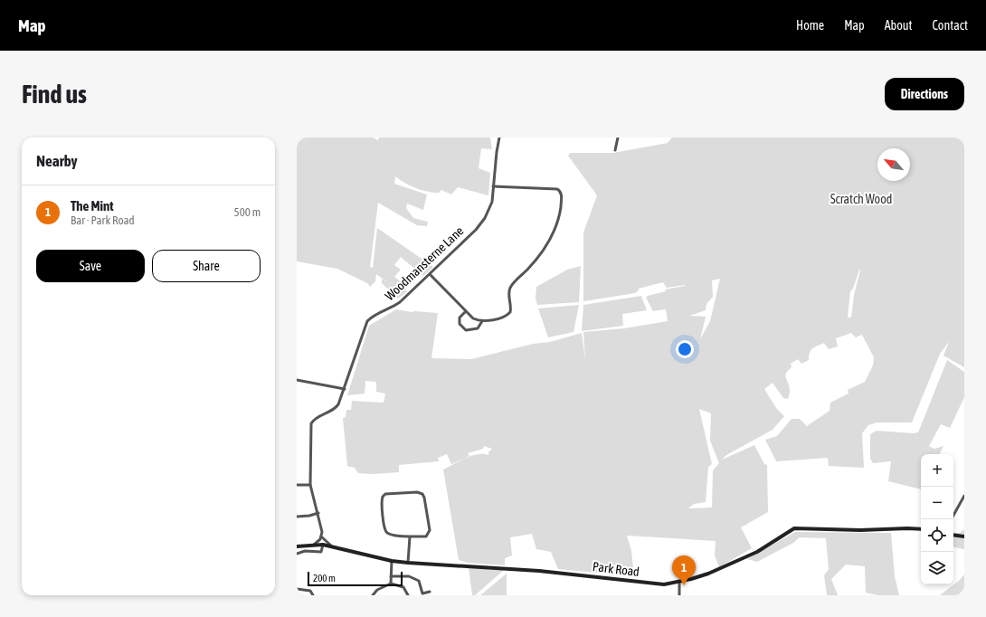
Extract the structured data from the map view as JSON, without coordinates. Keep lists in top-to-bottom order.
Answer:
{
  "streets": {
    "street": ["Woodmansterne Lane", "Park Road"]
  },
  "parks": ["Scratch Wood"],
  "scale_bar": "200 m",
  "north": "top left",
  "page": {
    "header": "Map",
    "nav": [
      "Home",
      "Map",
      "About",
      "Contact"
    ],
    "buttons": [
      "Directions",
      ["Save", "Share"]
    ],
    "title": "Find us",
    "heading": "Nearby",
    "list": [
      {
        "mark": "1",
        "name": "The Mint",
        "note": "Bar · Park Road",
        "value": "500 m"
      }
    ],
    "map_buttons": ["+", "−"],
    "pins": "1",
    "scale": "200 m"
  }
}
